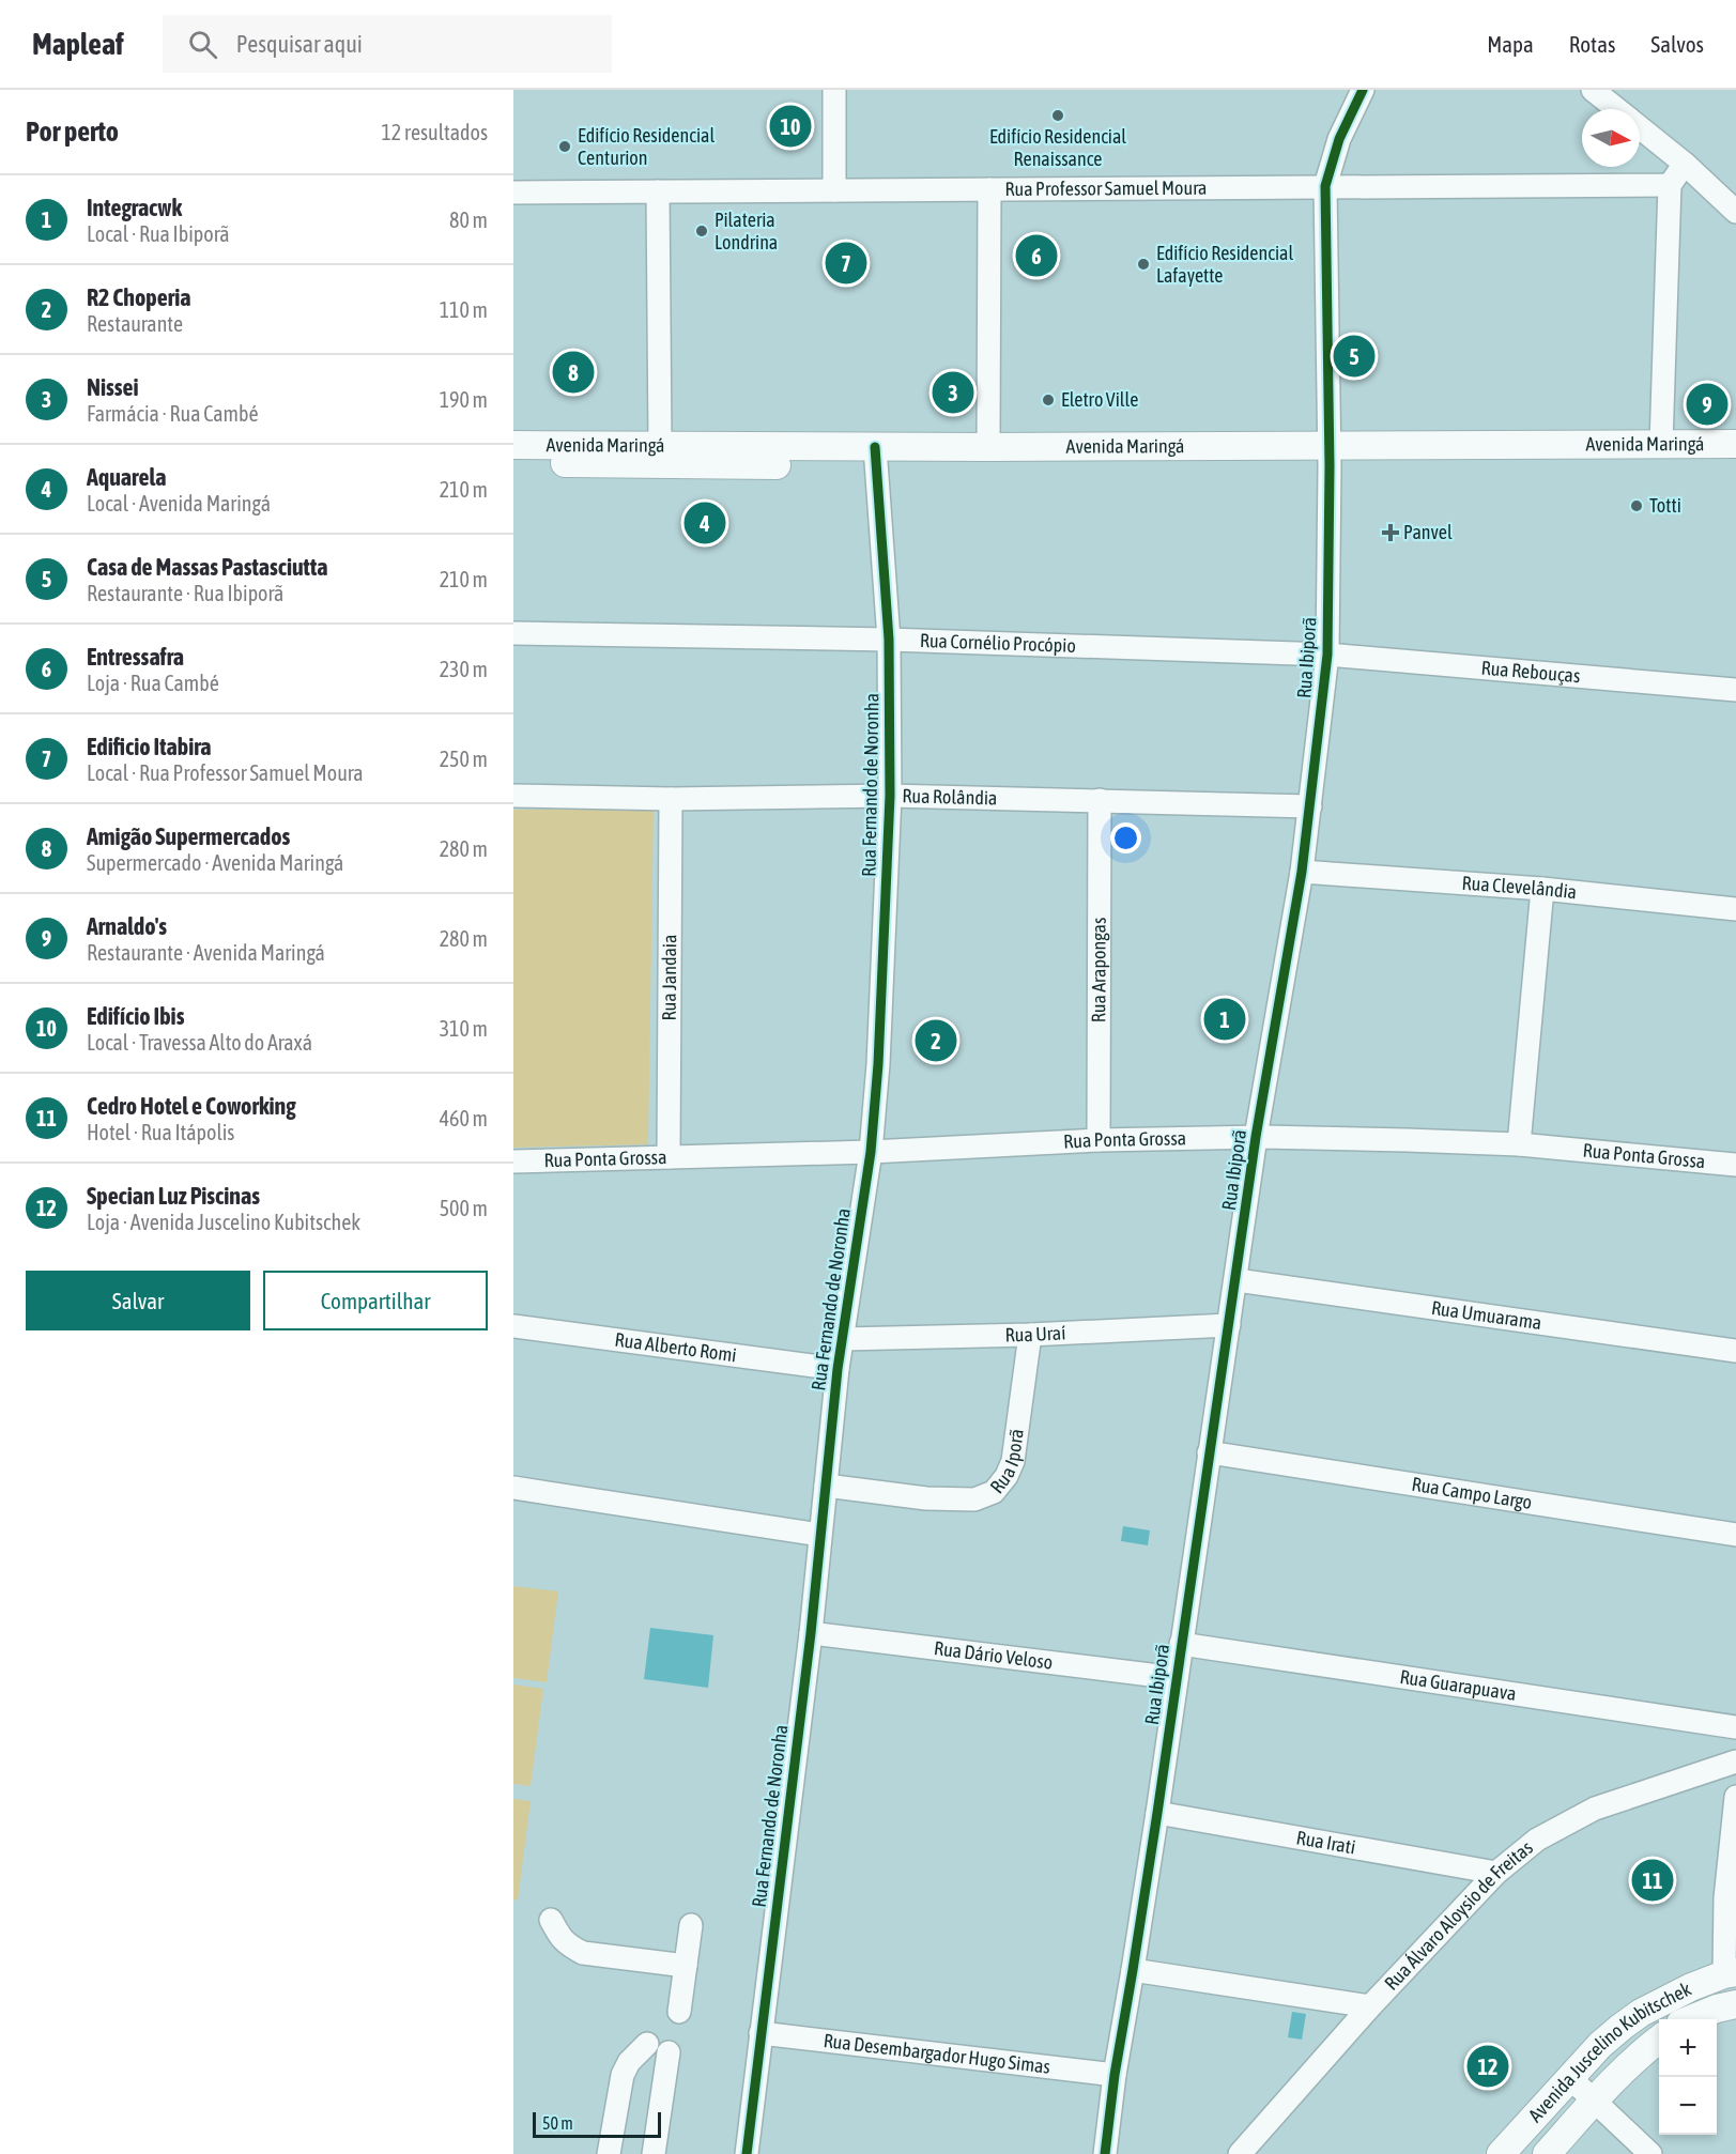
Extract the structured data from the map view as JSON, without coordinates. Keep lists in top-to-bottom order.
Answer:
{
  "streets": {
    "main road": ["Avenida Maringá", "Avenida Juscelino Kubitschek"],
    "street": [
      "Rua Professor Samuel Moura",
      "Rua Cornélio Procópio",
      "Rua Ibiporã",
      "Rua Rebouças",
      "Rua Fernando de Noronha",
      "Rua Rolândia",
      "Rua Clevelândia",
      "Rua Arapongas",
      "Rua Jandaia",
      "Rua Ponta Grossa",
      "Rua Umuarama",
      "Rua Uraí",
      "Rua Alberto Romi",
      "Rua Iporã",
      "Rua Campo Largo",
      "Rua Dário Veloso",
      "Rua Guarapuava",
      "Rua Irati",
      "Rua Álvaro Aloysio de Freitas",
      "Rua Desembargador Hugo Simas"
    ]
  },
  "crossings": [
    ["Rua Professor Samuel Moura", "Rua Ibiporã"],
    ["Avenida Maringá", "Rua Ibiporã"],
    ["Avenida Maringá", "Rua Fernando de Noronha"],
    ["Rua Cornélio Procópio", "Rua Ibiporã"],
    ["Rua Cornélio Procópio", "Rua Rebouças"],
    ["Rua Cornélio Procópio", "Rua Fernando de Noronha"],
    ["Rua Ibiporã", "Rua Rebouças"],
    ["Rua Ibiporã", "Rua Rolândia"],
    ["Rua Ibiporã", "Rua Clevelândia"],
    ["Rua Ibiporã", "Rua Ponta Grossa"],
    ["Rua Ibiporã", "Rua Umuarama"],
    ["Rua Ibiporã", "Rua Uraí"],
    ["Rua Ibiporã", "Rua Campo Largo"],
    ["Rua Ibiporã", "Rua Dário Veloso"],
    ["Rua Ibiporã", "Rua Guarapuava"],
    ["Rua Ibiporã", "Rua Irati"],
    ["Rua Ibiporã", "Rua Desembargador Hugo Simas"],
    ["Rua Fernando de Noronha", "Rua Rolândia"],
    ["Rua Fernando de Noronha", "Rua Ponta Grossa"],
    ["Rua Fernando de Noronha", "Rua Uraí"],
    ["Rua Fernando de Noronha", "Rua Alberto Romi"],
    ["Rua Fernando de Noronha", "Rua Iporã"],
    ["Rua Fernando de Noronha", "Rua Dário Veloso"],
    ["Rua Fernando de Noronha", "Rua Desembargador Hugo Simas"],
    ["Rua Rolândia", "Rua Arapongas"],
    ["Rua Rolândia", "Rua Jandaia"],
    ["Rua Arapongas", "Rua Ponta Grossa"],
    ["Rua Jandaia", "Rua Ponta Grossa"],
    ["Rua Uraí", "Rua Iporã"],
    ["Rua Irati", "Rua Álvaro Aloysio de Freitas"]
  ],
  "places": {
    "other": [
      "Edifício Residencial Renaissance",
      "Edifício Residencial Centurion",
      "Pilateria Londrina",
      "Edifício Residencial Lafayette",
      "Eletro Ville",
      "Totti"
    ],
    "health": ["Panvel"]
  },
  "scale_bar": "50 m",
  "north": "right",
  "page": {
    "header": "Mapleaf",
    "search": "Pesquisar aqui",
    "nav": ["Mapa", "Rotas", "Salvos"],
    "heading": ["Por perto", "12 resultados"],
    "pins": [
      "10",
      "6",
      "7",
      "5",
      "8",
      "3",
      "9",
      "4",
      "1",
      "2",
      "11",
      "12"
    ],
    "list": [
      {
        "mark": "1",
        "name": "Integracwk",
        "note": "Local · Rua Ibiporã",
        "value": "80 m"
      },
      {
        "mark": "2",
        "name": "R2 Choperia",
        "note": "Restaurante",
        "value": "110 m"
      },
      {
        "mark": "3",
        "name": "Nissei",
        "note": "Farmácia · Rua Cambé",
        "value": "190 m"
      },
      {
        "mark": "4",
        "name": "Aquarela",
        "note": "Local · Avenida Maringá",
        "value": "210 m"
      },
      {
        "mark": "5",
        "name": "Casa de Massas Pastasciutta",
        "note": "Restaurante · Rua Ibiporã",
        "value": "210 m"
      },
      {
        "mark": "6",
        "name": "Entressafra",
        "note": "Loja · Rua Cambé",
        "value": "230 m"
      },
      {
        "mark": "7",
        "name": "Edificio Itabira",
        "note": "Local · Rua Professor Samuel Moura",
        "value": "250 m"
      },
      {
        "mark": "8",
        "name": "Amigão Supermercados",
        "note": "Supermercado · Avenida Maringá",
        "value": "280 m"
      },
      {
        "mark": "9",
        "name": "Arnaldo's",
        "note": "Restaurante · Avenida Maringá",
        "value": "280 m"
      },
      {
        "mark": "10",
        "name": "Edifício Ibis",
        "note": "Local · Travessa Alto do Araxá",
        "value": "310 m"
      },
      {
        "mark": "11",
        "name": "Cedro Hotel e Coworking",
        "note": "Hotel · Rua Itápolis",
        "value": "460 m"
      },
      {
        "mark": "12",
        "name": "Specian Luz Piscinas",
        "note": "Loja · Avenida Juscelino Kubitschek",
        "value": "500 m"
      }
    ],
    "buttons": ["Salvar", "Compartilhar"],
    "map_buttons": ["+", "−"],
    "scale": "50 m"
  }
}
